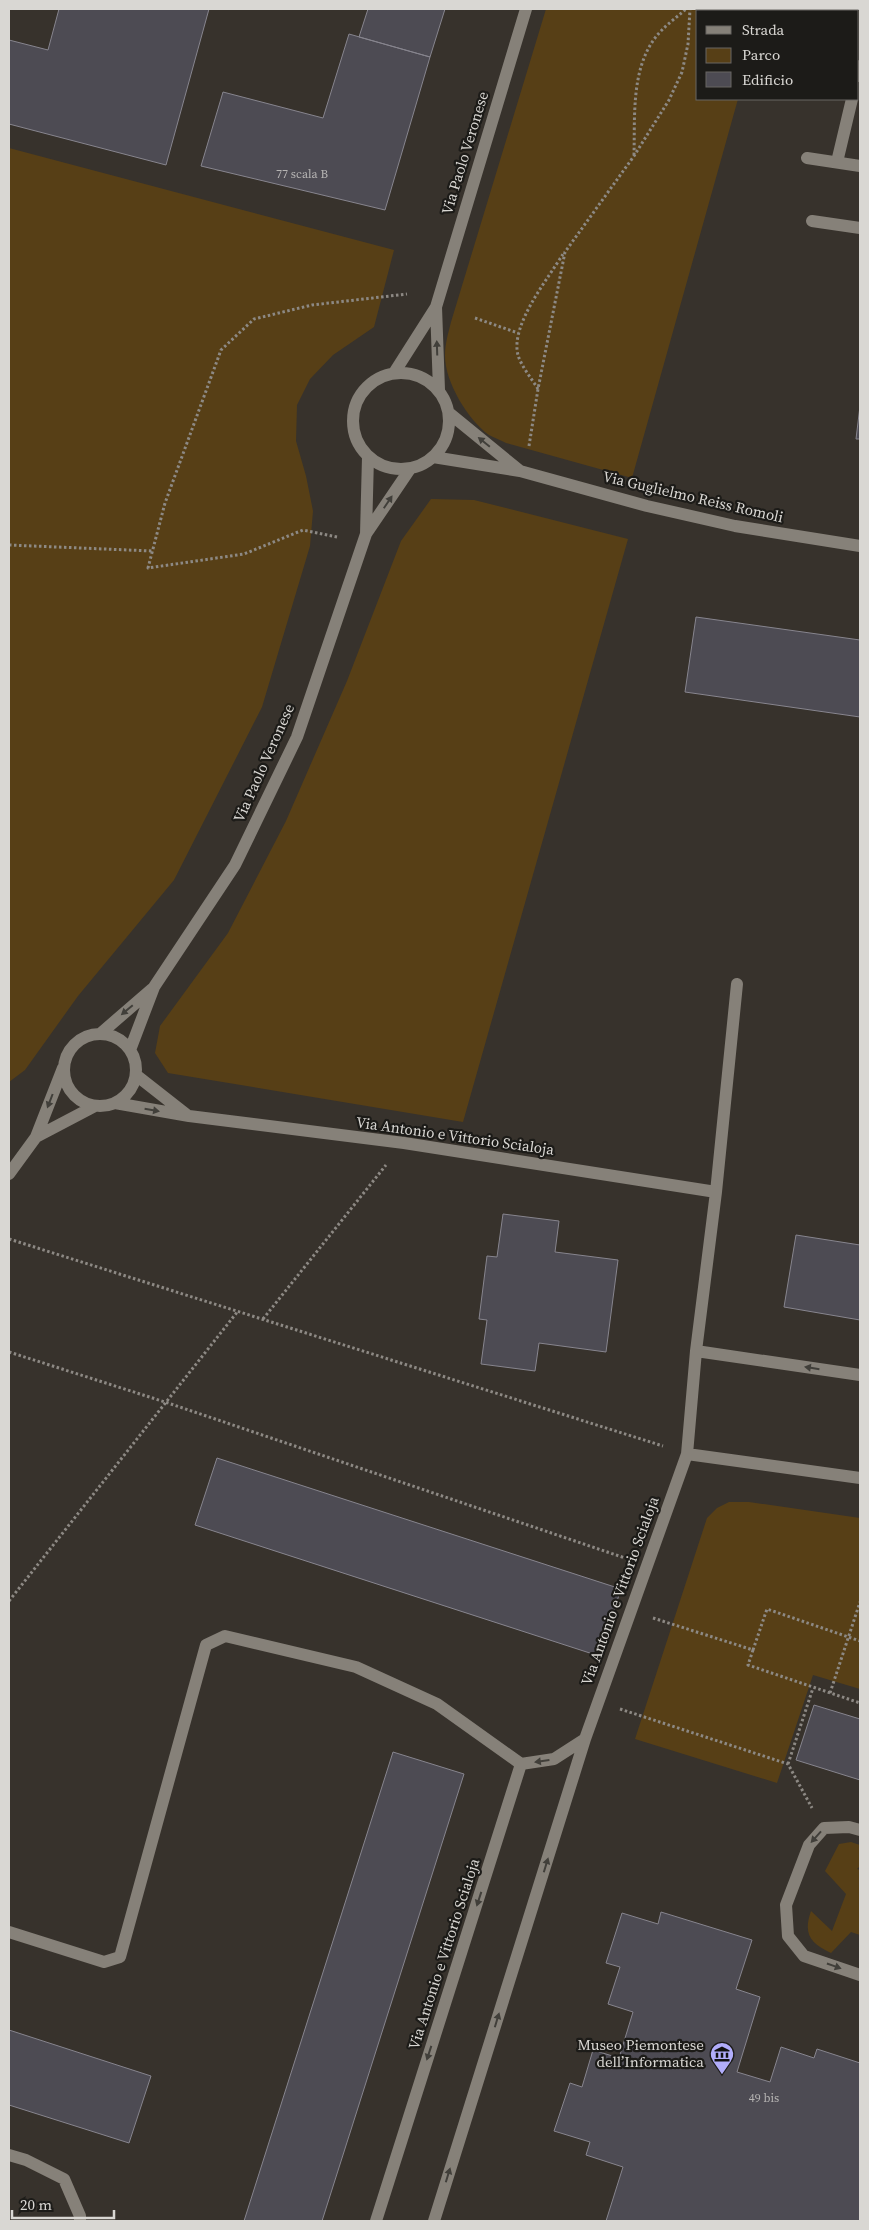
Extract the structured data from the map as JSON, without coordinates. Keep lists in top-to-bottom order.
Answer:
{
  "streets": {
    "street": ["Via Paolo Veronese", "Via Guglielmo Reiss Romoli", "Via Antonio e Vittorio Scialoja"]
  },
  "crossings": [
    ["Via Paolo Veronese", "Via Antonio e Vittorio Scialoja"]
  ],
  "places": {
    "museum": ["Museo Piemontese dell’Informatica"]
  },
  "house_numbers": ["77 scala B", "49 bis"],
  "legend": ["Strada", "Parco", "Edificio"],
  "scale_bar": "20 m"
}
